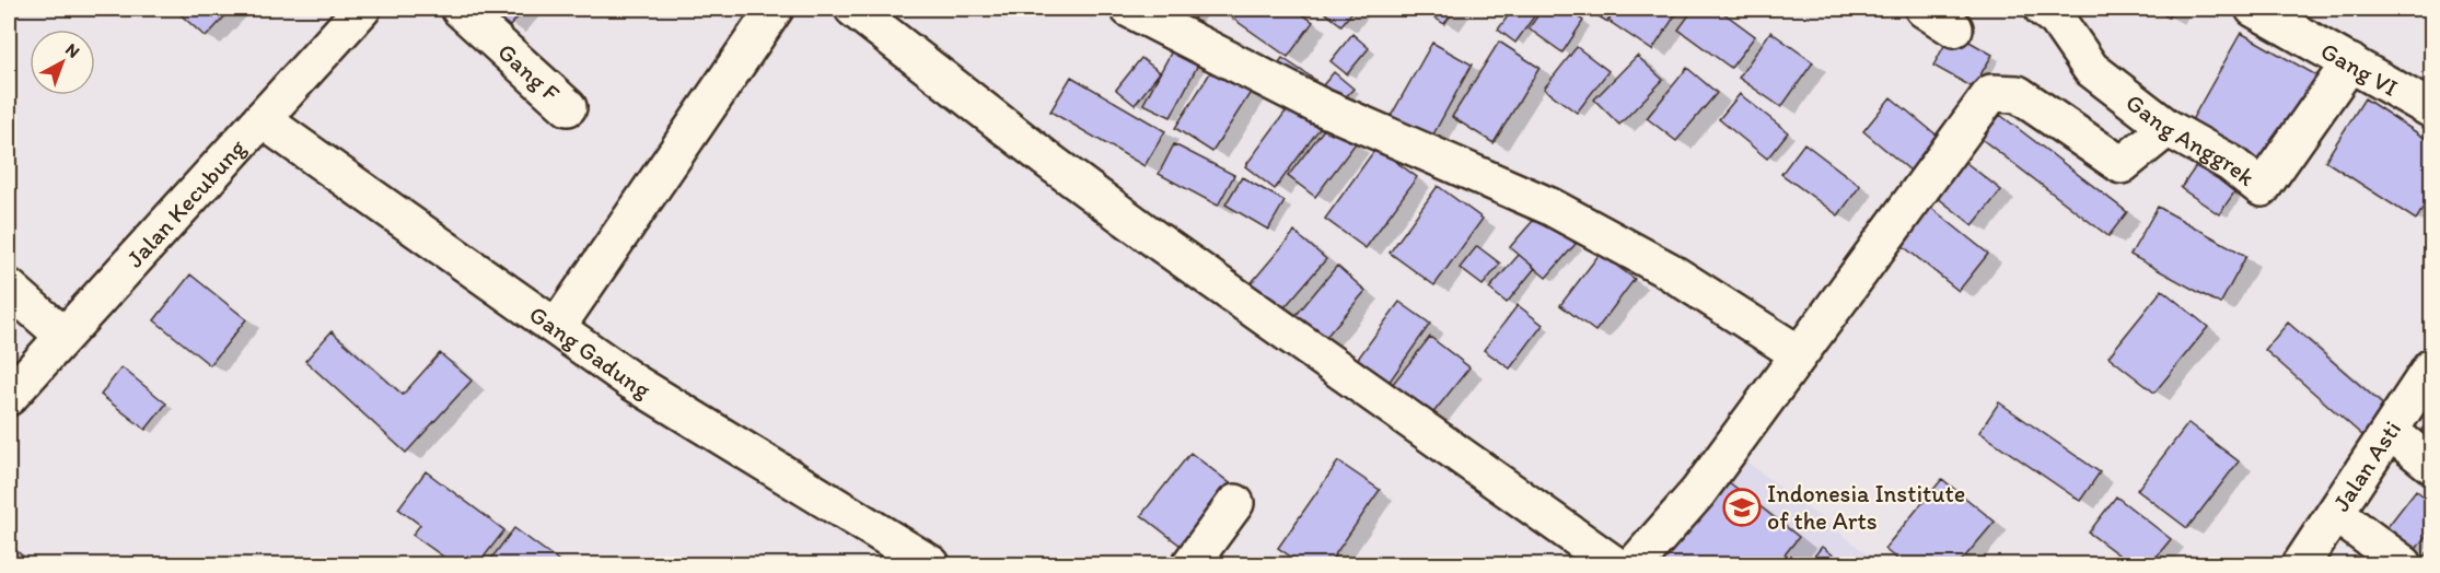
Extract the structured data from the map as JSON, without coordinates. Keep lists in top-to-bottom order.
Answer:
{
  "streets": {
    "street": [
      "Gang VI",
      "Gang F",
      "Gang Anggrek",
      "Jalan Kecubung",
      "Gang Gadung",
      "Jalan Asti"
    ]
  },
  "crossings": [
    ["Gang VI", "Gang Anggrek"],
    ["Jalan Kecubung", "Gang Gadung"]
  ],
  "places": {
    "school or university": ["Indonesia Institute of the Arts"]
  },
  "north": "top right"
}
